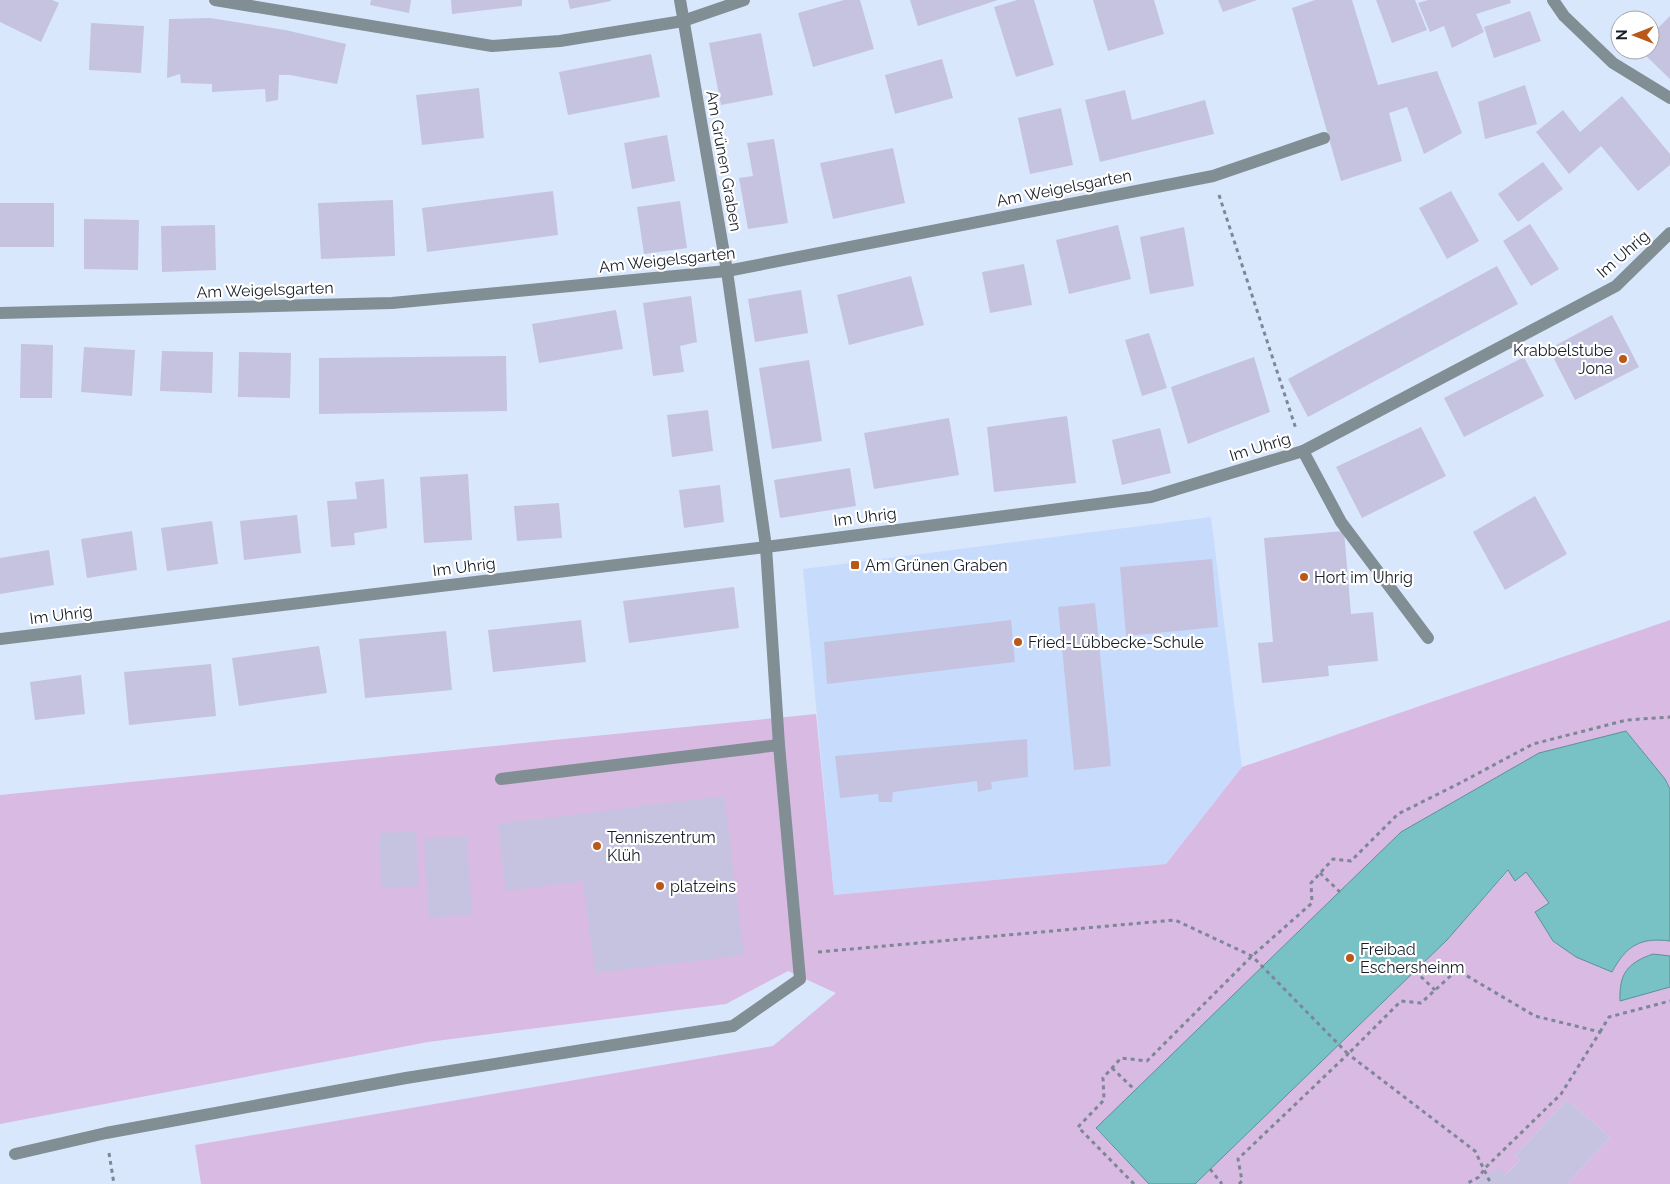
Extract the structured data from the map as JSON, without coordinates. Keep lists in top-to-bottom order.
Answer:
{
  "streets": {
    "street": ["Am Grünen Graben", "Am Weigelsgarten", "Im Uhrig"]
  },
  "crossings": [
    ["Am Grünen Graben", "Am Weigelsgarten"],
    ["Am Grünen Graben", "Im Uhrig"]
  ],
  "places": {
    "other": [
      "Krabbelstube Jona",
      "Hort im Uhrig",
      "Fried-Lübbecke-Schule",
      "Tenniszentrum Klüh",
      "platzeins",
      "Freibad Eschersheinm"
    ],
    "transit": ["Am Grünen Graben"]
  },
  "north": "left"
}
